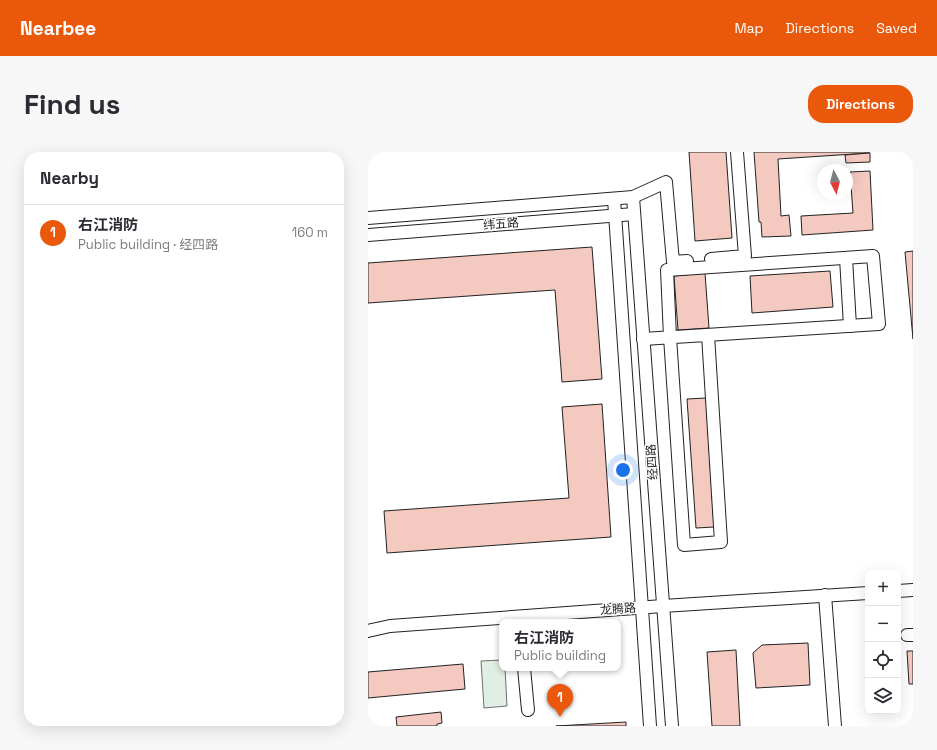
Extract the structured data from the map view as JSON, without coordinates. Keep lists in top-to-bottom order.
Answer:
{
  "streets": {
    "street": ["纬五路", "经四路", "龙腾路"]
  },
  "crossings": [
    ["纬五路", "经四路"],
    ["经四路", "龙腾路"]
  ],
  "north": "bottom",
  "page": {
    "header": "Nearbee",
    "nav": ["Map", "Directions", "Saved"],
    "buttons": "Directions",
    "title": "Find us",
    "heading": "Nearby",
    "list": [
      {
        "mark": "1",
        "name": "右江消防",
        "note": "Public building · 经四路",
        "value": "160 m"
      }
    ],
    "map_buttons": ["+", "−"],
    "popup": ["右江消防", "Public building"],
    "pins": "1"
  }
}
